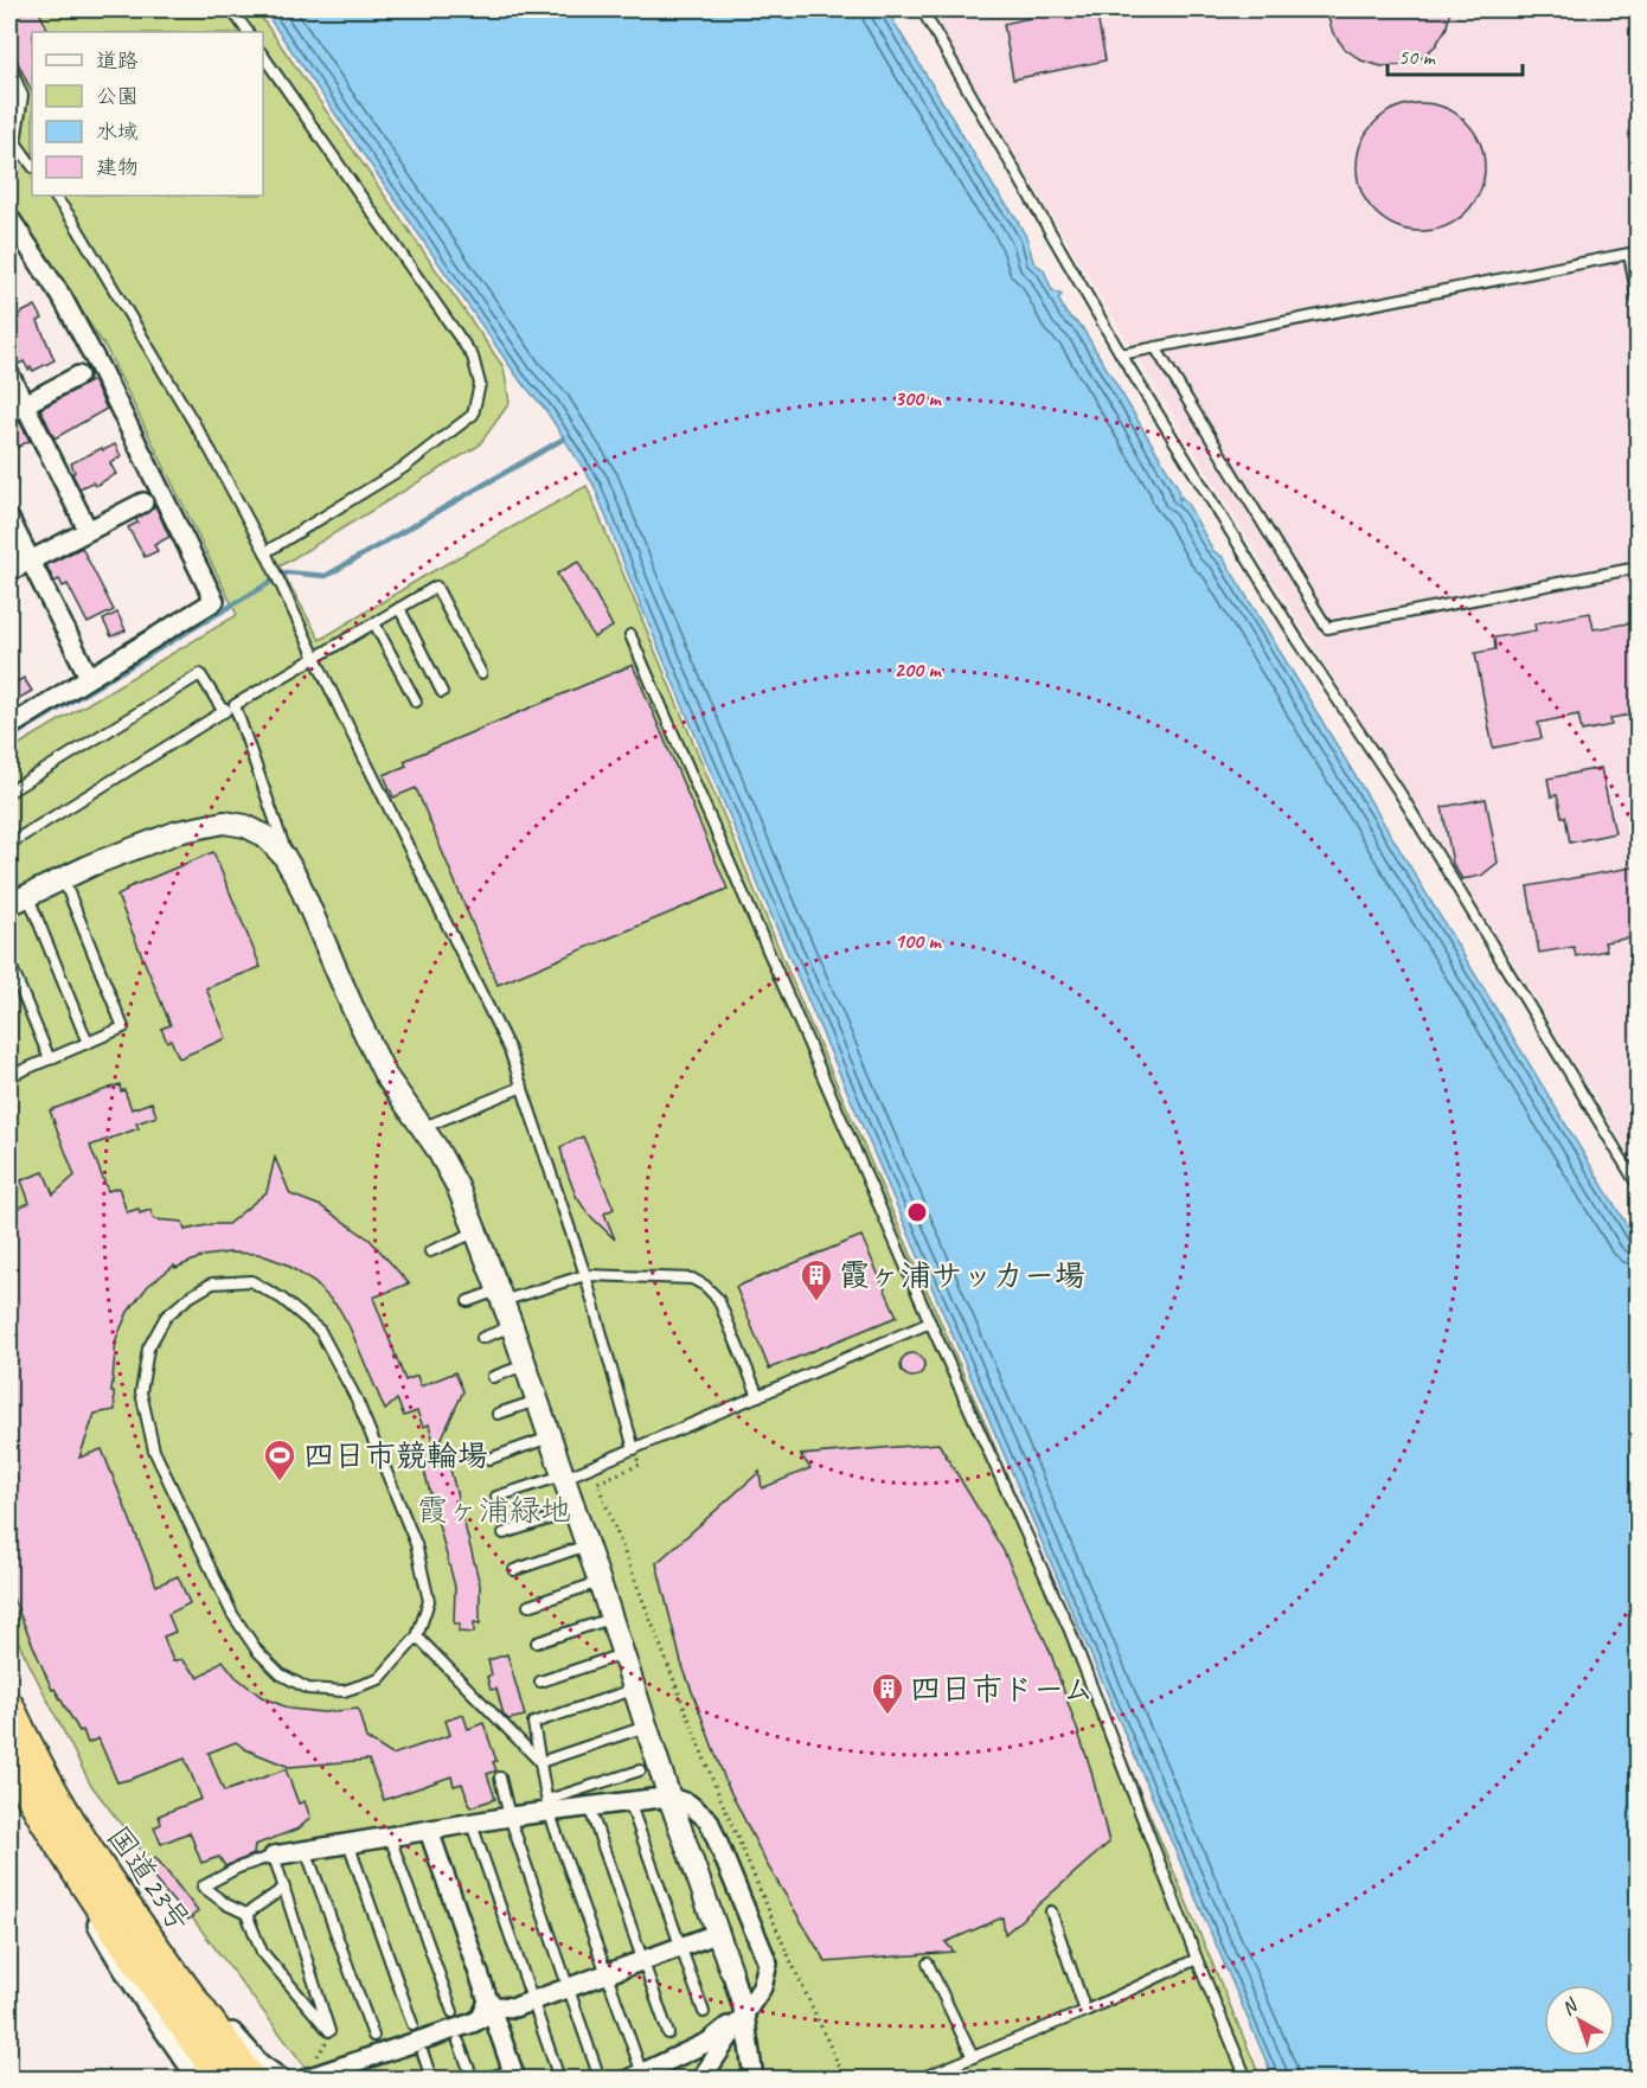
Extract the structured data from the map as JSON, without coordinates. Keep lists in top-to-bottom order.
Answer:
{
  "streets": {
    "highway": ["国道23号"]
  },
  "parks": ["霞ヶ浦緑地"],
  "places": {
    "building": ["霞ヶ浦サッカー場", "四日市ドーム"],
    "sports": ["四日市競輪場"]
  },
  "legend": [
    "道路",
    "公園",
    "水域",
    "建物"
  ],
  "scale_bar": "50 m",
  "north": "top left",
  "rings": ["300 m", "200 m", "100 m"]
}
